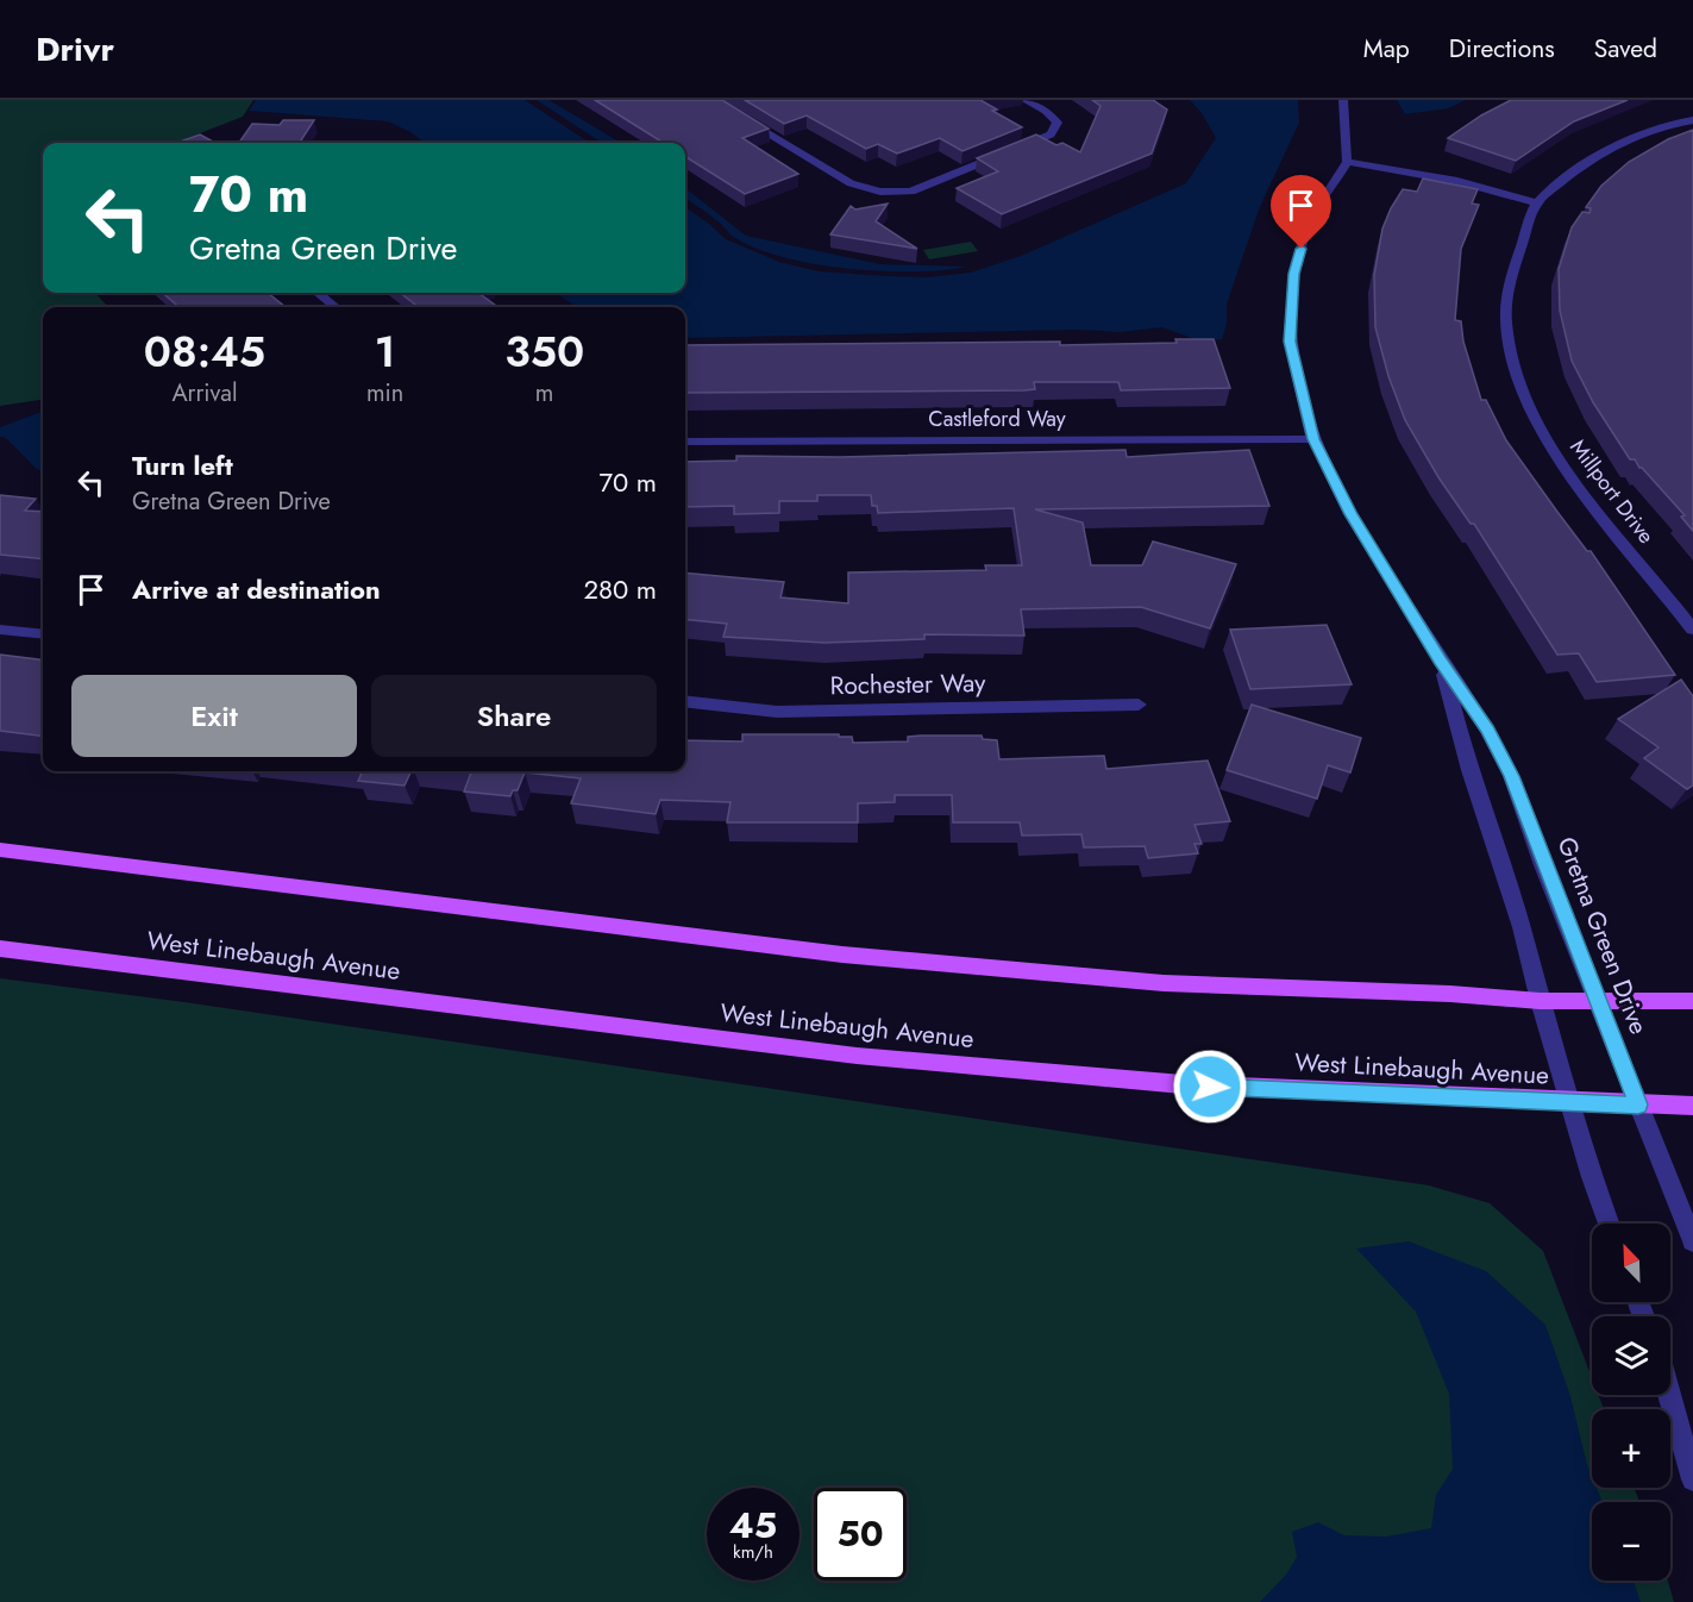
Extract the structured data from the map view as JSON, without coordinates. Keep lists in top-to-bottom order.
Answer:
{
  "streets": {
    "main road": ["West Linebaugh Avenue"],
    "street": [
      "Castleford Way",
      "Millport Drive",
      "Rochester Way",
      "Gretna Green Drive"
    ]
  },
  "crossings": [
    ["Castleford Way", "Gretna Green Drive"],
    ["Gretna Green Drive", "West Linebaugh Avenue"]
  ],
  "north": "top left",
  "page": {
    "header": "Drivr",
    "nav": ["Map", "Directions", "Saved"],
    "turn": ["70 m", "Gretna Green Drive"],
    "eta": [
      "08:45",
      "Arrival",
      "1",
      "min",
      "350",
      "m"
    ],
    "list": [
      {
        "name": "Turn left",
        "note": "Gretna Green Drive",
        "value": "70 m"
      },
      {
        "name": "Arrive at destination",
        "value": "280 m"
      }
    ],
    "buttons": ["Exit", "Share"],
    "map_buttons": ["+", "−"],
    "speed": "45 km/h",
    "limit": "50"
  }
}
